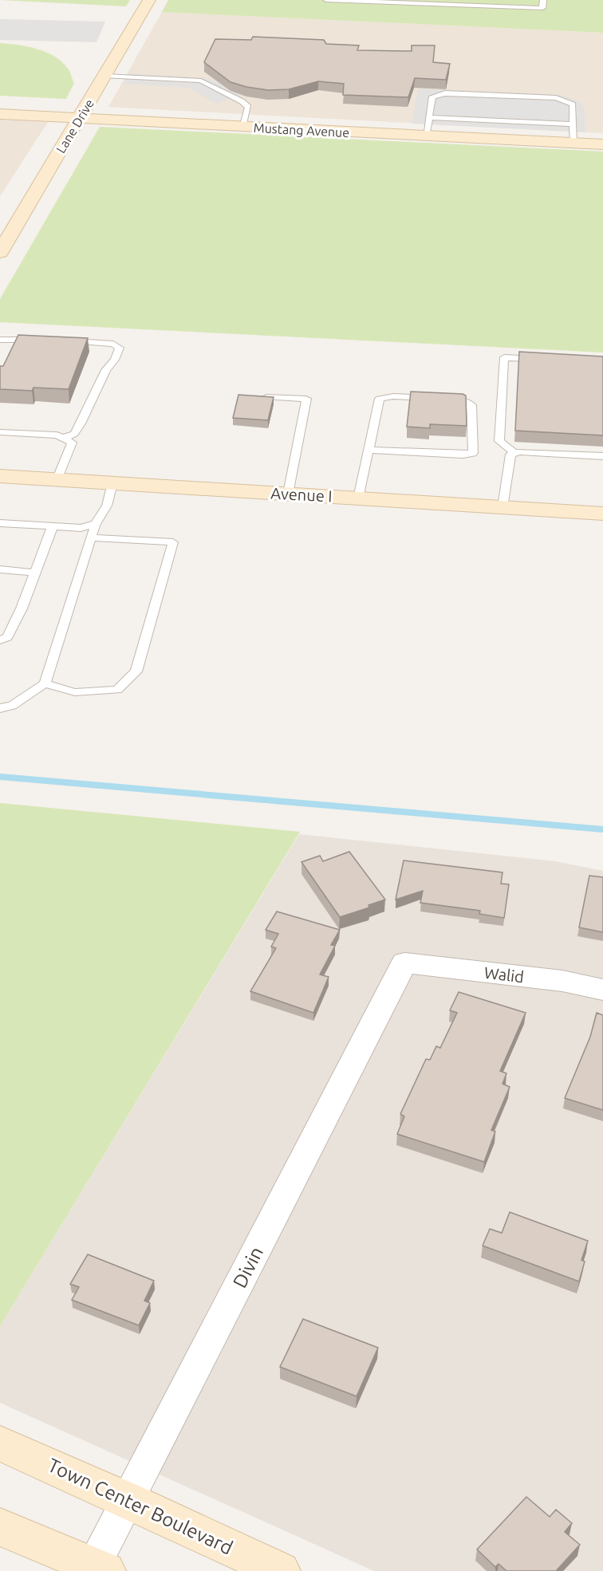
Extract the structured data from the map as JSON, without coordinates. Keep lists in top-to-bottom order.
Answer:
{
  "streets": {
    "main road": [
      "Lane Drive",
      "Mustang Avenue",
      "Avenue I",
      "Town Center Boulevard"
    ],
    "street": ["Walid", "Divin"]
  },
  "crossings": [
    ["Lane Drive", "Mustang Avenue"],
    ["Walid", "Divin"],
    ["Divin", "Town Center Boulevard"]
  ]
}
